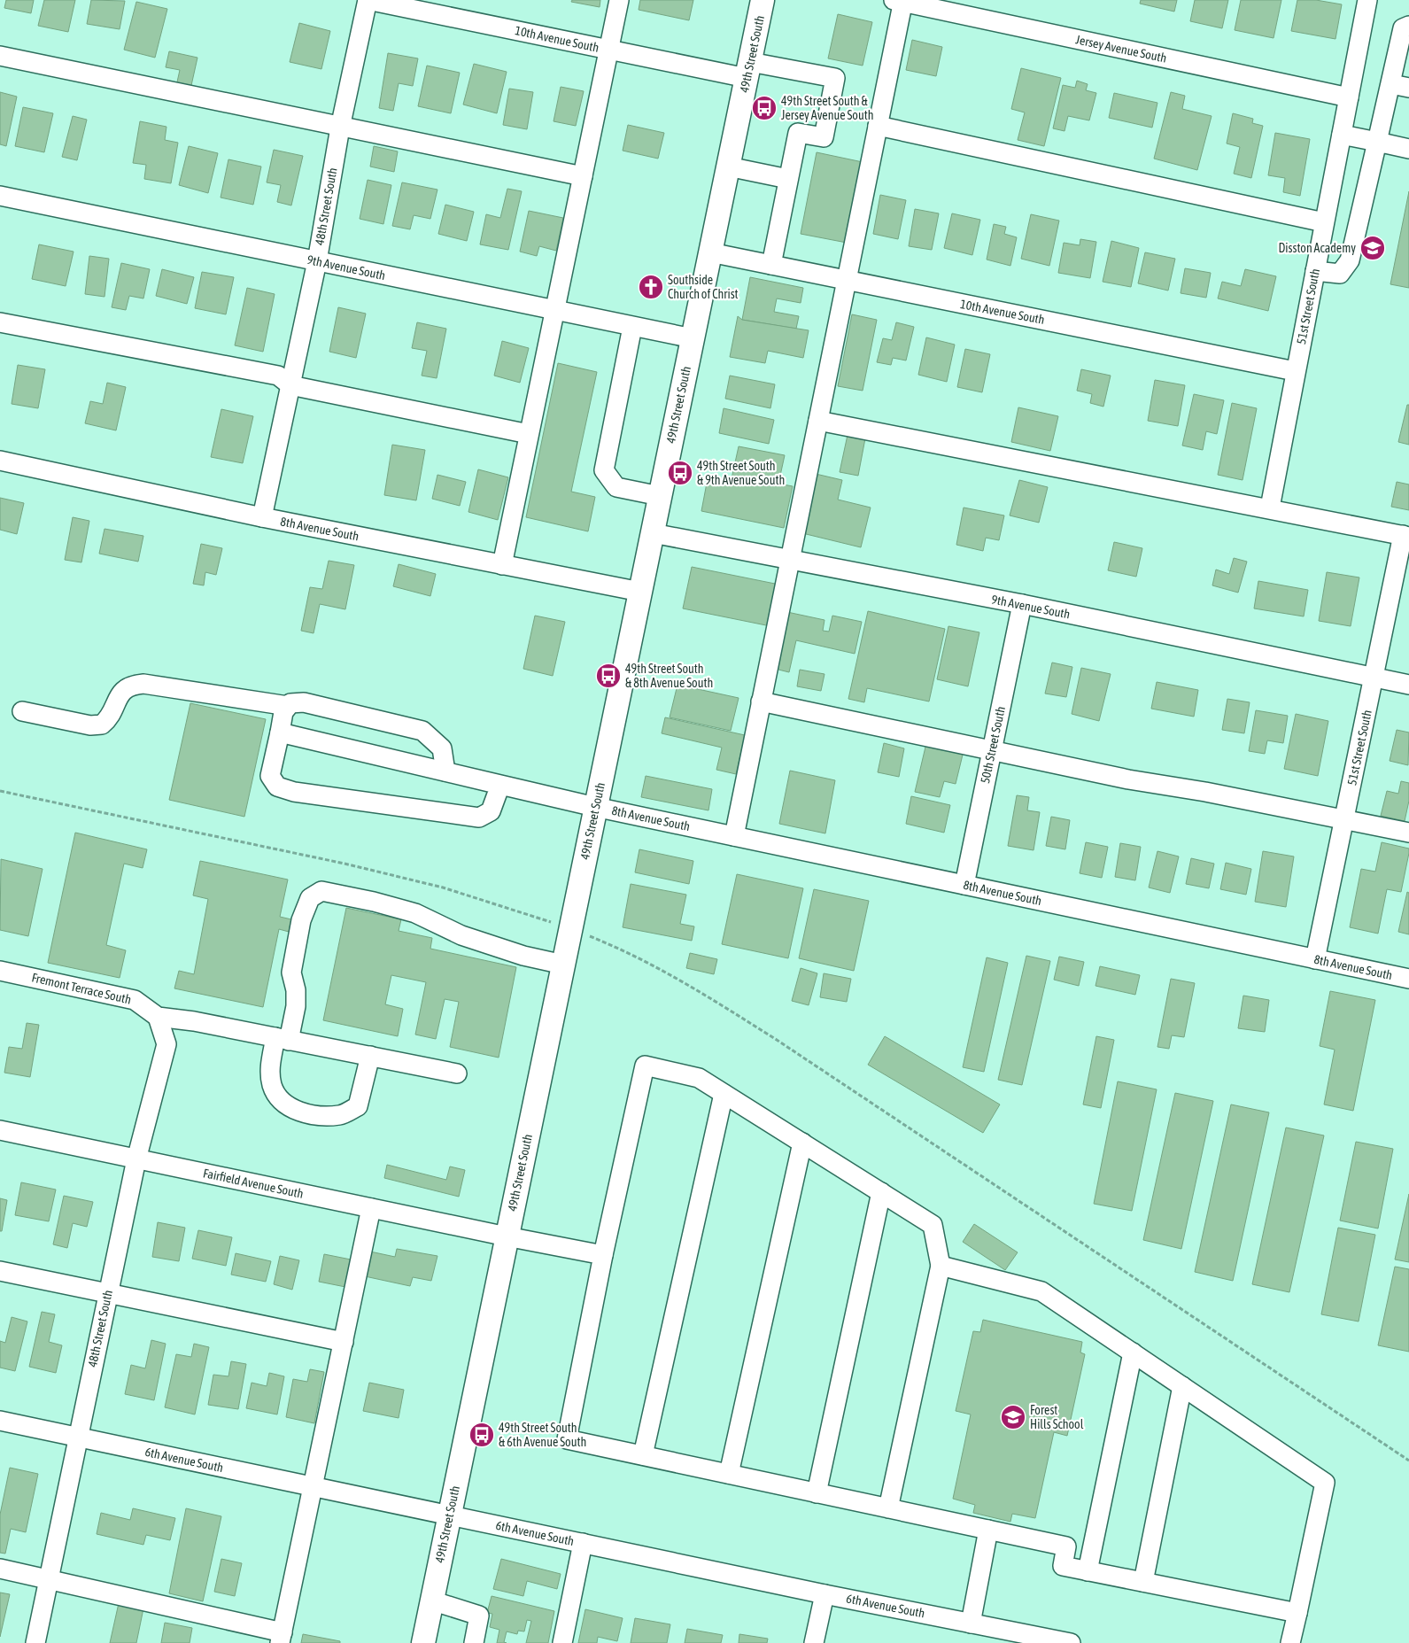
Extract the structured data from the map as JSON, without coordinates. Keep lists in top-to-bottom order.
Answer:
{
  "streets": {
    "main road": ["49th Street South"],
    "street": [
      "10th Avenue South",
      "Jersey Avenue South",
      "48th Street South",
      "9th Avenue South",
      "51st Street South",
      "8th Avenue South",
      "50th Street South",
      "Fremont Terrace South",
      "Fairfield Avenue South",
      "6th Avenue South"
    ]
  },
  "crossings": [
    ["10th Avenue South", "49th Street South"],
    ["10th Avenue South", "48th Street South"],
    ["10th Avenue South", "51st Street South"],
    ["Jersey Avenue South", "51st Street South"],
    ["49th Street South", "9th Avenue South"],
    ["49th Street South", "8th Avenue South"],
    ["49th Street South", "Fairfield Avenue South"],
    ["49th Street South", "6th Avenue South"],
    ["48th Street South", "9th Avenue South"],
    ["48th Street South", "8th Avenue South"],
    ["48th Street South", "Fremont Terrace South"],
    ["48th Street South", "Fairfield Avenue South"],
    ["48th Street South", "6th Avenue South"],
    ["9th Avenue South", "51st Street South"],
    ["9th Avenue South", "50th Street South"],
    ["51st Street South", "8th Avenue South"],
    ["8th Avenue South", "50th Street South"]
  ],
  "places": {
    "bus stop": [
      "49th Street South & Jersey Avenue South",
      "49th Street South & 9th Avenue South",
      "49th Street South & 8th Avenue South",
      "49th Street South & 6th Avenue South"
    ],
    "school or university": ["Disston Academy", "Forest Hills School"],
    "church": ["Southside Church of Christ"]
  }
}
